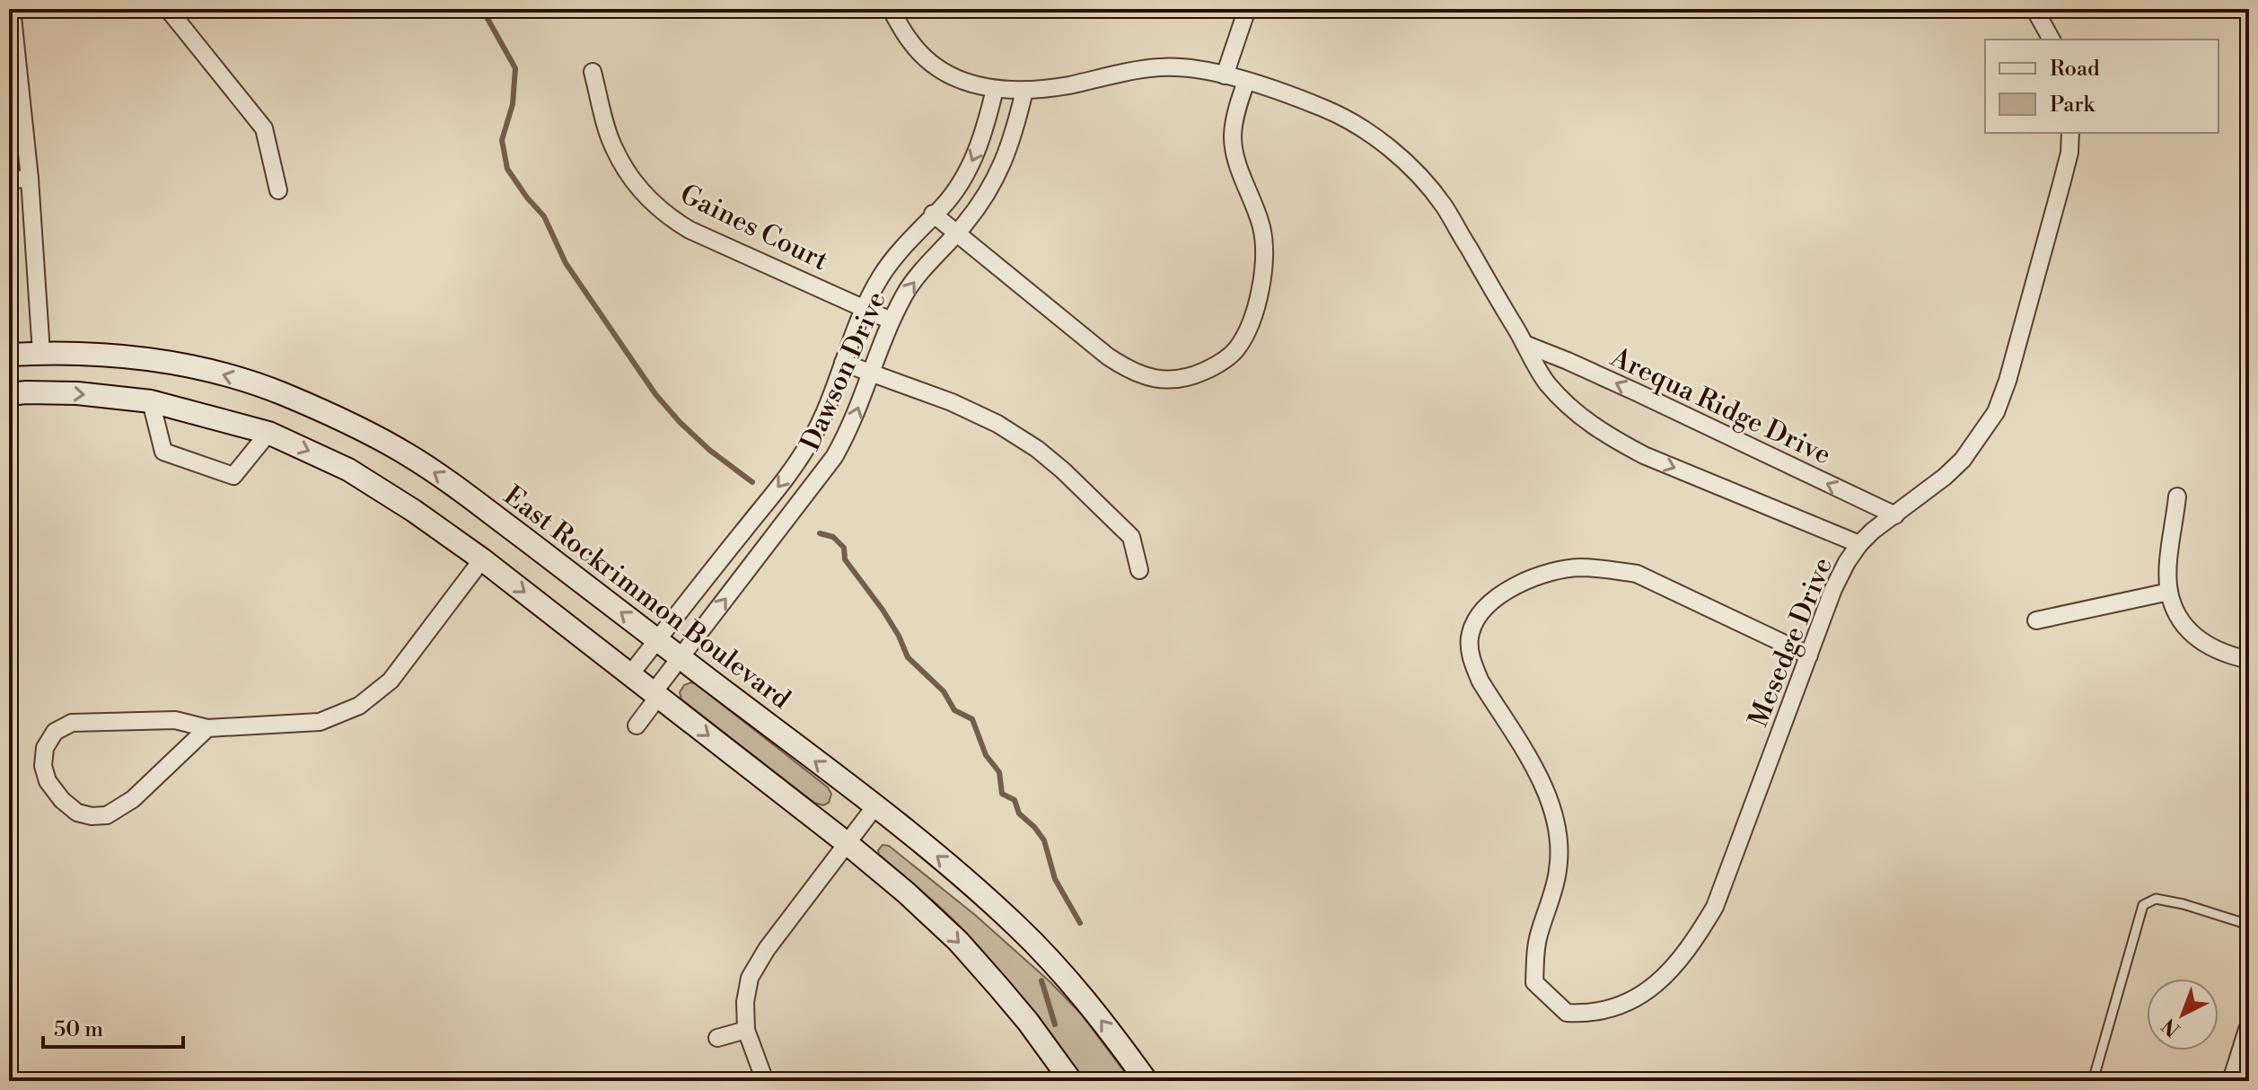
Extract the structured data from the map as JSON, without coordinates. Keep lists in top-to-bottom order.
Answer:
{
  "streets": {
    "main road": ["East Rockrimmon Boulevard"],
    "street": [
      "Gaines Court",
      "Dawson Drive",
      "Arequa Ridge Drive",
      "Mesedge Drive"
    ]
  },
  "crossings": [
    ["Gaines Court", "Dawson Drive"],
    ["Dawson Drive", "East Rockrimmon Boulevard"],
    ["Arequa Ridge Drive", "Mesedge Drive"]
  ],
  "legend": ["Road", "Park"],
  "scale_bar": "50 m",
  "north": "bottom left"
}
